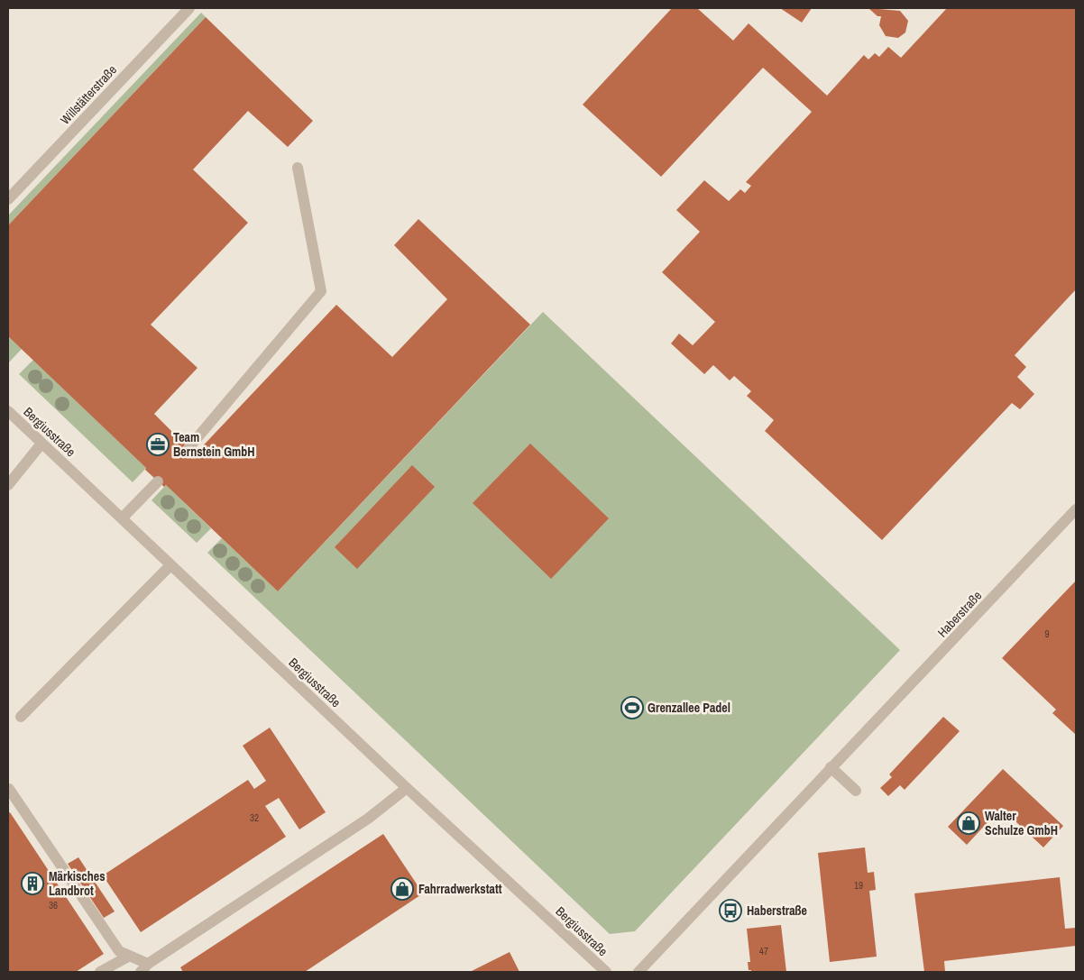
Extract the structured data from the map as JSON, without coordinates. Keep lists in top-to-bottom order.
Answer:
{
  "streets": {
    "street": ["Willstätterstraße", "Bergiusstraße", "Haberstraße"]
  },
  "places": {
    "office": ["Team Bernstein GmbH"],
    "sports": ["Grenzallee Padel"],
    "shop": ["Walter Schulze GmbH", "Fahrradwerkstatt"],
    "building": ["Märkisches Landbrot"],
    "bus stop": ["Haberstraße"]
  },
  "house_numbers": [
    "9",
    "32",
    "19",
    "36",
    "47"
  ]
}
